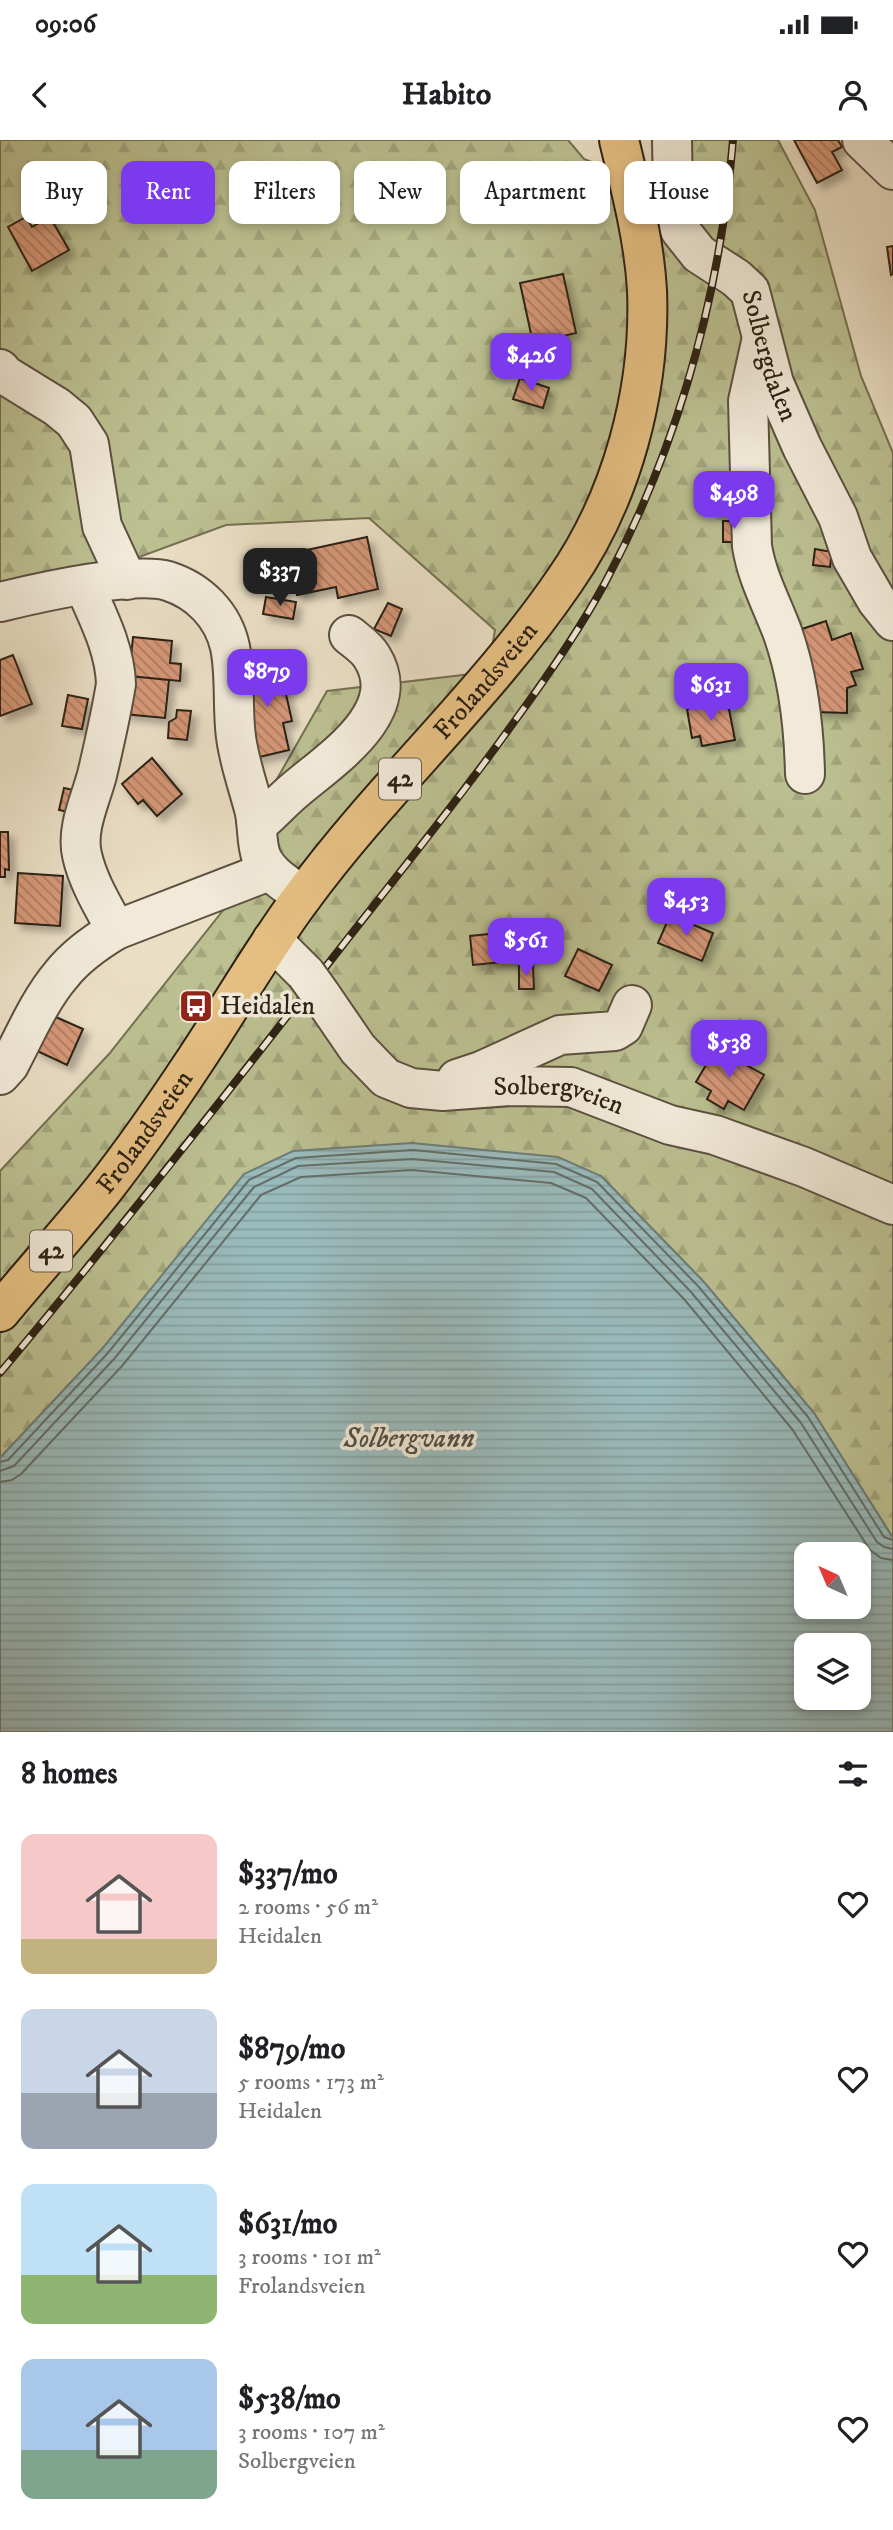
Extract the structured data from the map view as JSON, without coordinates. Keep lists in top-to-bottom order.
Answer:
{
  "streets": {
    "main road": ["Frolandsveien", "42"],
    "street": ["Solbergdalen", "Solbergveien"]
  },
  "crossings": [
    ["Frolandsveien", "Solbergveien"]
  ],
  "water": ["Solbergvann"],
  "places": {
    "bus stop": ["Heidalen"]
  },
  "north": "top left",
  "page": {
    "status": "09:06",
    "header": "Habito",
    "chip": [
      "Buy",
      "Rent",
      "Filters",
      "New",
      "Apartment",
      "House"
    ],
    "price": [
      "$426",
      "$498",
      "$337",
      "$879",
      "$631",
      "$453",
      "$561",
      "$538"
    ],
    "heading": "8 homes",
    "list": [
      {
        "name": "$337/mo",
        "note": "2 rooms · 56 m² · Heidalen"
      },
      {
        "name": "$879/mo",
        "note": "5 rooms · 173 m² · Heidalen"
      },
      {
        "name": "$631/mo",
        "note": "3 rooms · 101 m² · Frolandsveien"
      },
      {
        "name": "$538/mo",
        "note": "3 rooms · 107 m² · Solbergveien"
      }
    ]
  }
}
